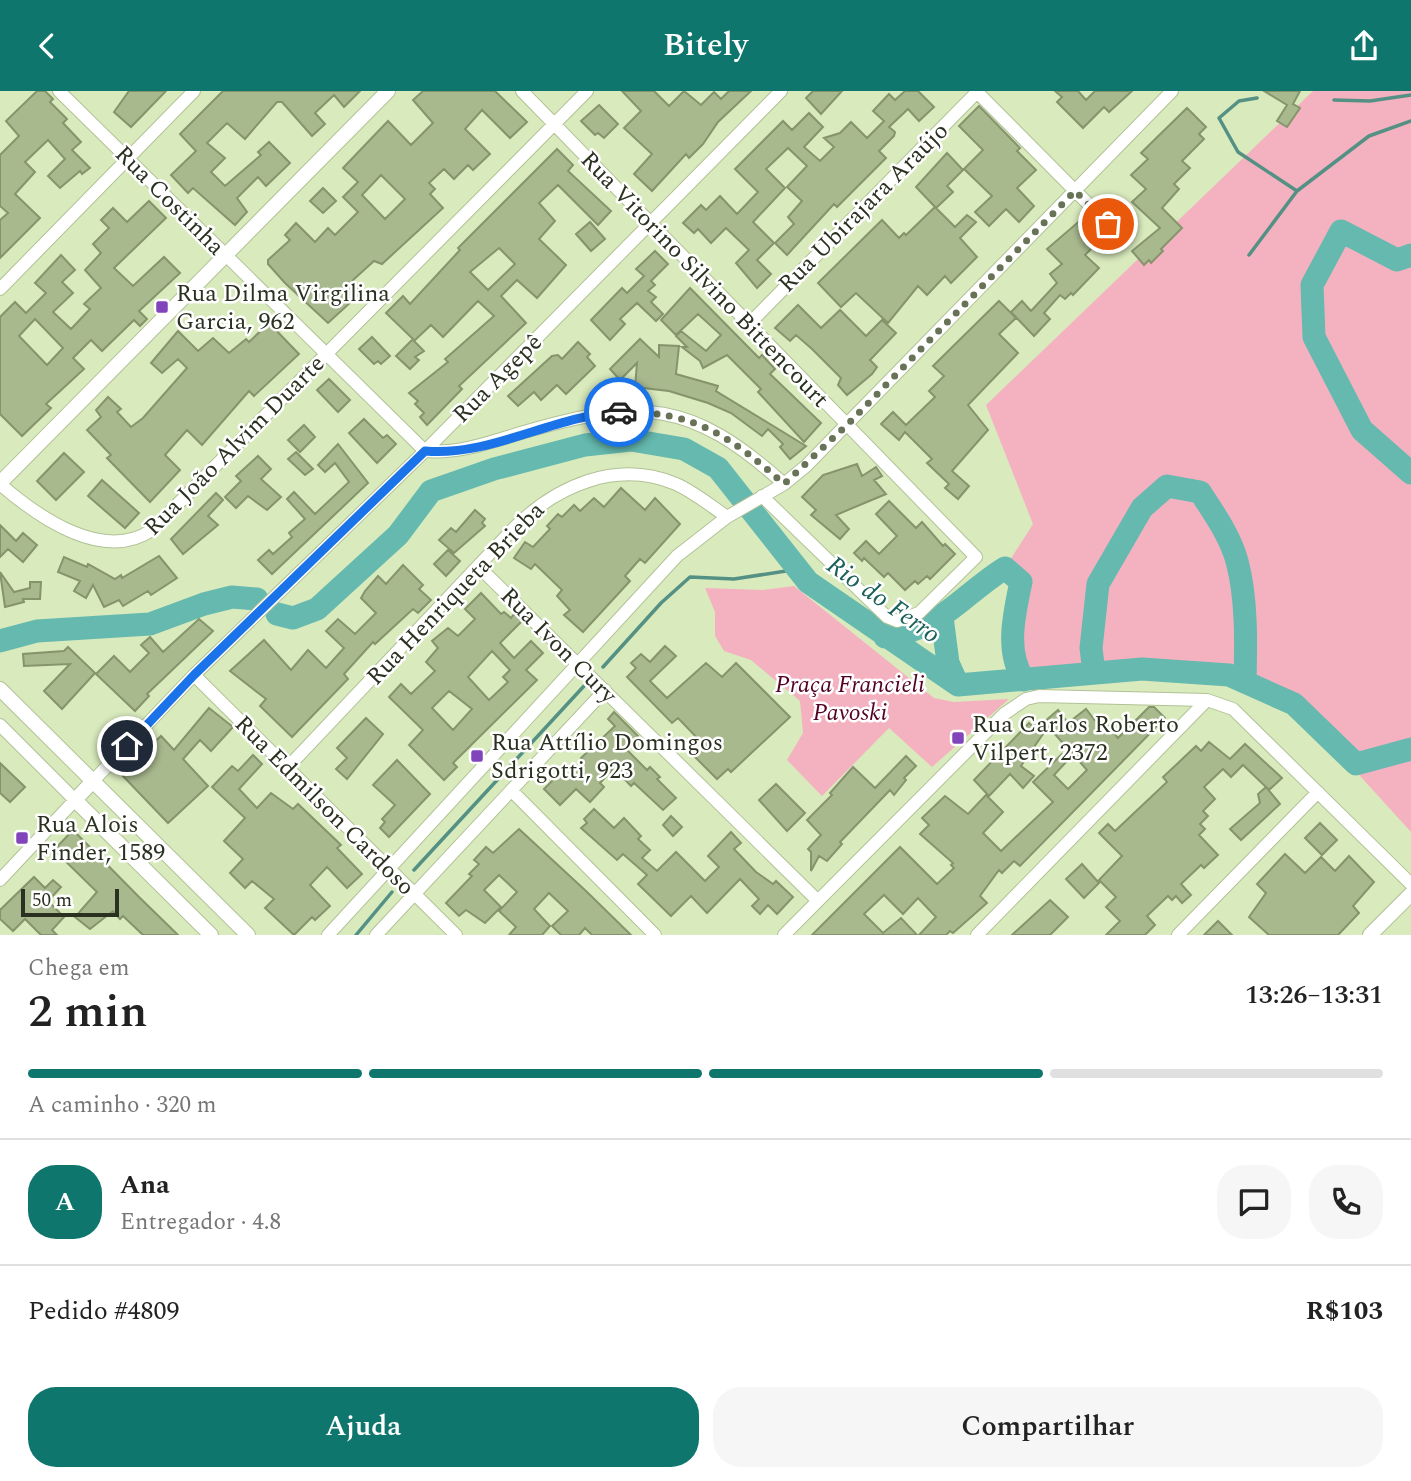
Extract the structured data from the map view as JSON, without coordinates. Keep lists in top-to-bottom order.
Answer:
{
  "streets": {
    "street": [
      "Rua Costinha",
      "Rua Ubirajara Araújo",
      "Rua Vitorino Silvino Bittencourt",
      "Rua Agepê",
      "Rua João Alvim Duarte",
      "Rua Henriqueta Brieba",
      "Rua Ivon Cury",
      "Rua Edmilson Cardoso"
    ]
  },
  "crossings": [
    ["Rua Costinha", "Rua Agepê"],
    ["Rua Costinha", "Rua João Alvim Duarte"],
    ["Rua Ubirajara Araújo", "Rua Vitorino Silvino Bittencourt"],
    ["Rua Vitorino Silvino Bittencourt", "Rua Agepê"],
    ["Rua Vitorino Silvino Bittencourt", "Rua João Alvim Duarte"],
    ["Rua Agepê", "Rua Edmilson Cardoso"],
    ["Rua Henriqueta Brieba", "Rua Ivon Cury"],
    ["Rua Henriqueta Brieba", "Rua Edmilson Cardoso"]
  ],
  "water": ["Rio do Ferro"],
  "parks": ["Praça Francieli Pavoski"],
  "places": {
    "transit": [
      "Rua Dilma Virgilina Garcia, 962",
      "Rua Carlos Roberto Vilpert, 2372",
      "Rua Attílio Domingos Sdrigotti, 923",
      "Rua Alois Finder, 1589"
    ]
  },
  "scale_bar": "50 m",
  "page": {
    "header": "Bitely",
    "scale": "50 m",
    "heading": ["2 min", "Chega em", "13:26–13:31"],
    "panel": [
      "Ana",
      "Entregador · 4.8",
      "Pedido #4809",
      "R$103"
    ],
    "bar": "A caminho · 320 m",
    "round": "A",
    "buttons": ["Ajuda", "Compartilhar"]
  }
}
